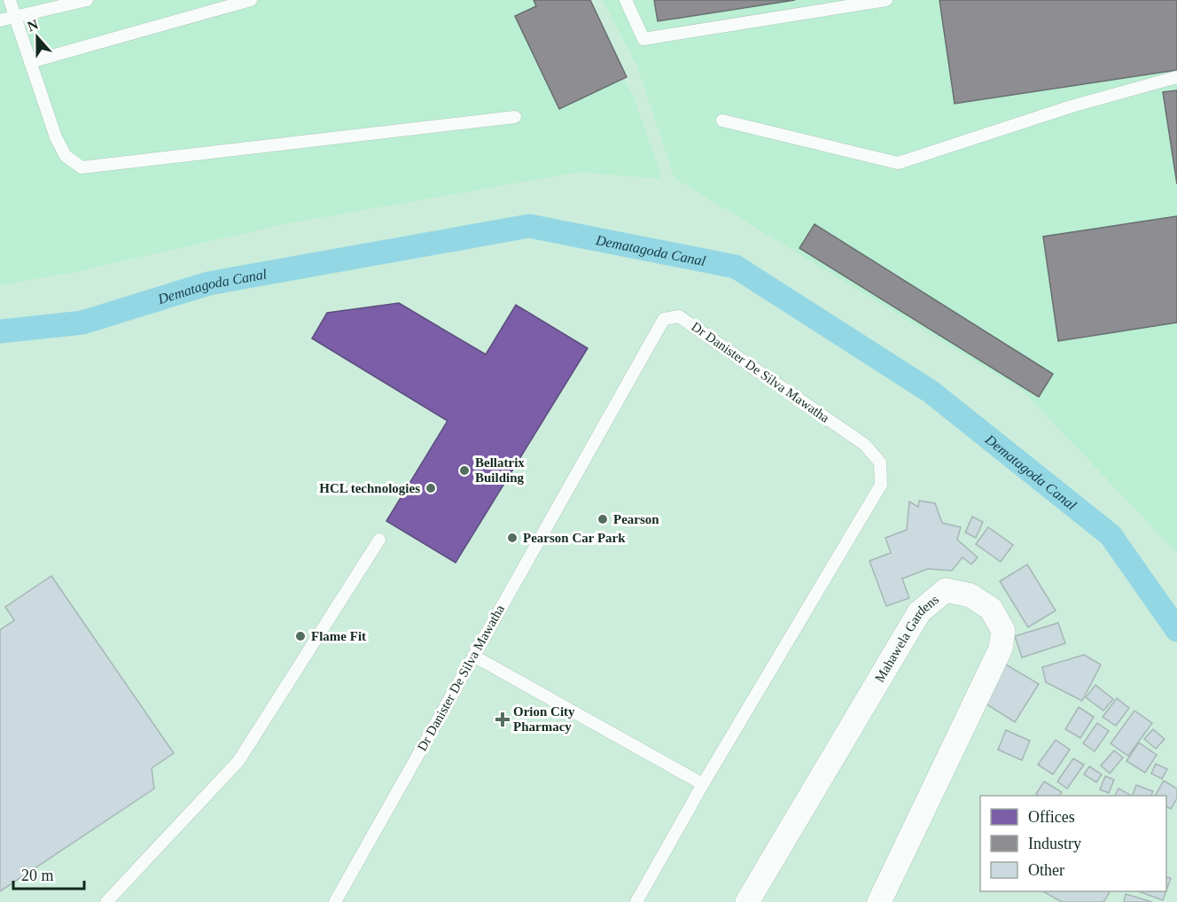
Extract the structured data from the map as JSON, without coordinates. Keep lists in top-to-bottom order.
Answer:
{
  "streets": {
    "street": ["Mahawela Gardens"],
    "lane": ["Dr Danister De Silva Mawatha"]
  },
  "water": ["Dematagoda Canal"],
  "places": {
    "other": [
      "Bellatrix Building",
      "HCL technologies",
      "Pearson",
      "Pearson Car Park",
      "Flame Fit"
    ],
    "health": ["Orion City Pharmacy"]
  },
  "legend": ["Offices", "Industry", "Other"],
  "scale_bar": "20 m",
  "north": "top"
}
